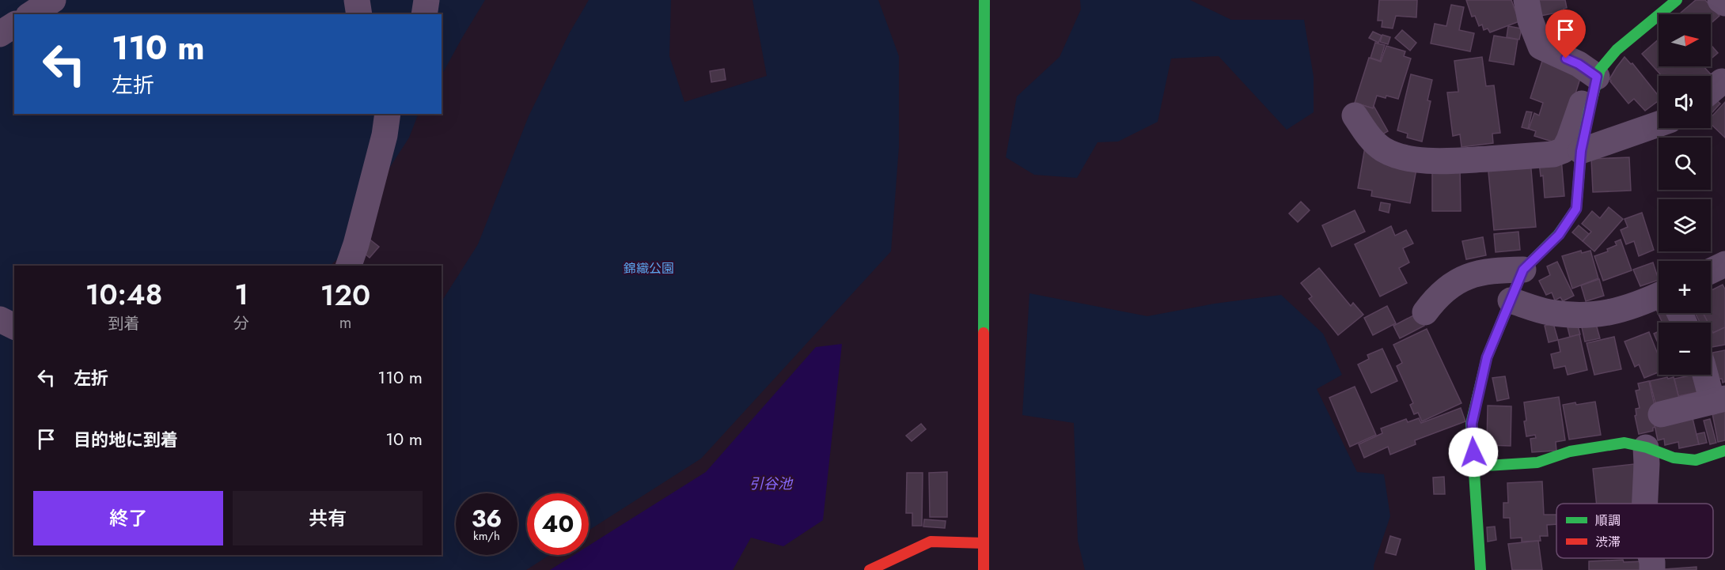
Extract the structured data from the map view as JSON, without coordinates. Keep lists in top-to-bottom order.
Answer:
{
  "water": ["引谷池"],
  "parks": ["錦織公園"],
  "legend": ["順調", "渋滞"],
  "north": "right",
  "page": {
    "map_buttons": ["+", "−"],
    "turn": ["110 m", "左折"],
    "eta": [
      "10:48",
      "到着",
      "1",
      "分",
      "120",
      "m"
    ],
    "list": [
      {
        "name": "左折",
        "value": "110 m"
      },
      {
        "name": "目的地に到着",
        "value": "10 m"
      }
    ],
    "buttons": ["終了", "共有"],
    "speed": "36 km/h",
    "limit": "40"
  }
}
